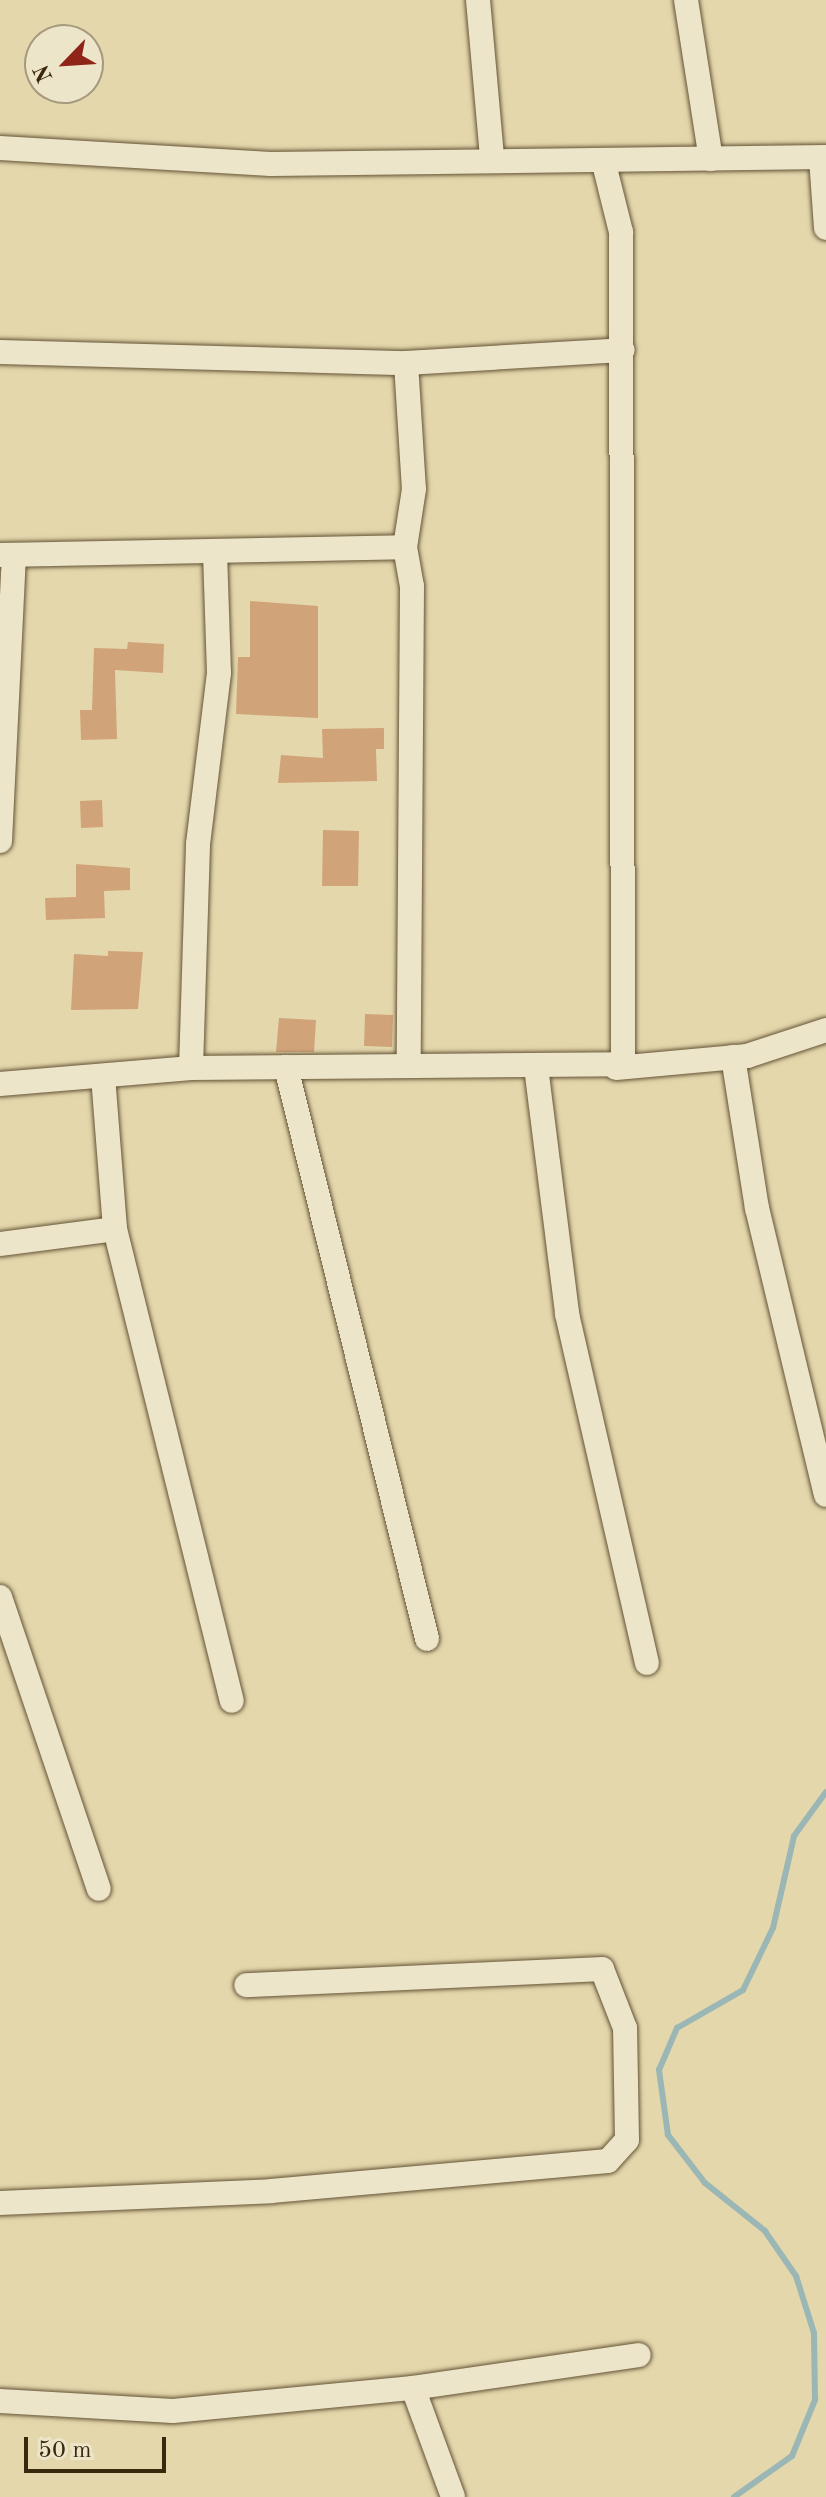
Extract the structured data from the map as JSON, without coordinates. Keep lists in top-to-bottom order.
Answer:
{
  "scale_bar": "50 m",
  "north": "bottom left"
}
